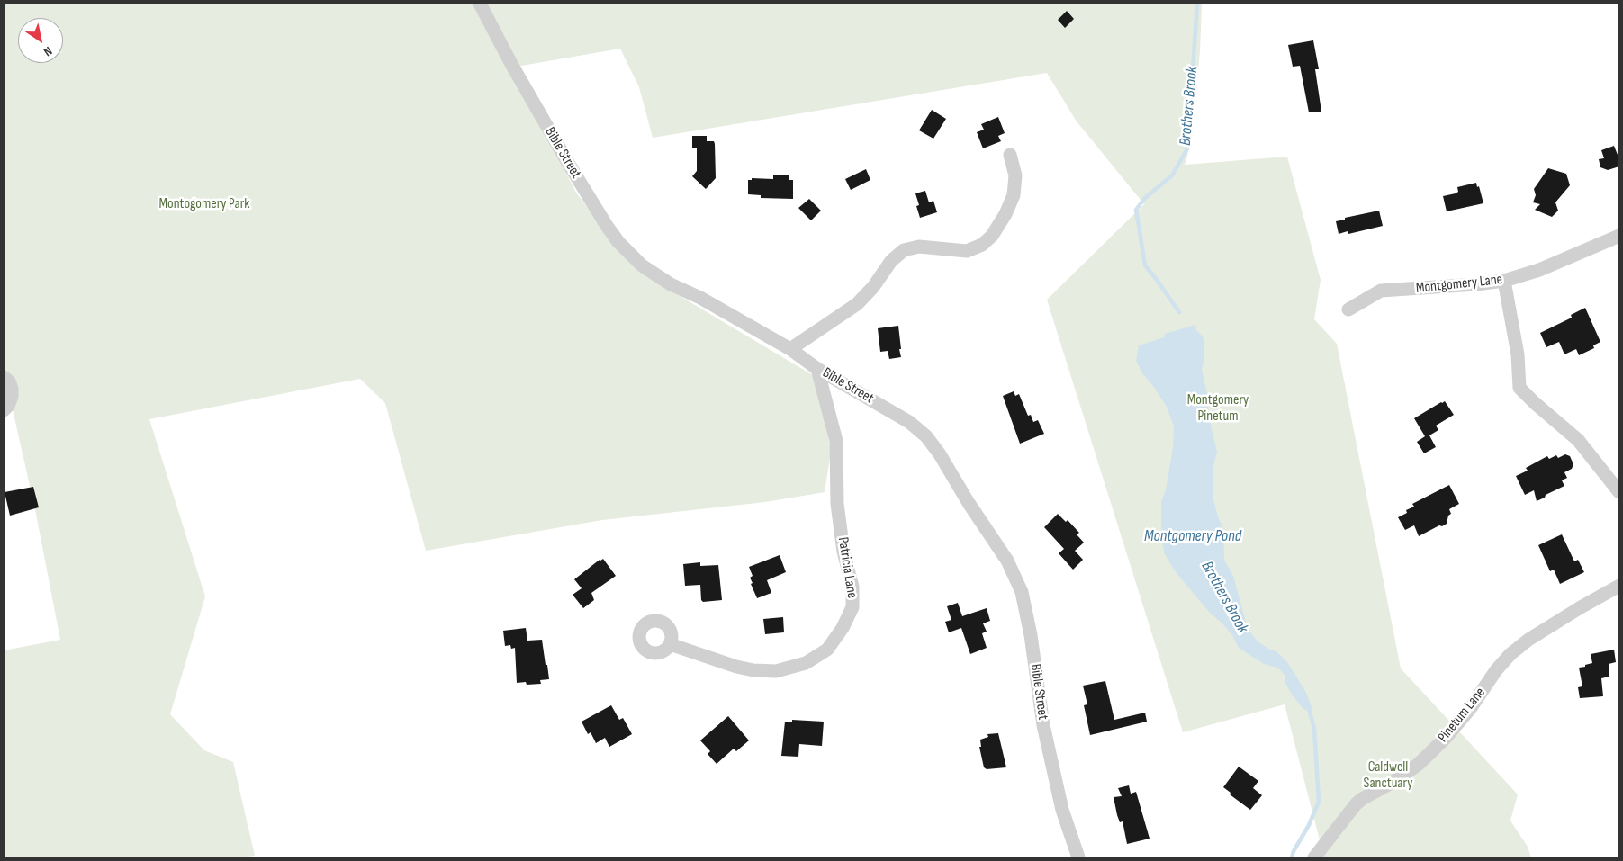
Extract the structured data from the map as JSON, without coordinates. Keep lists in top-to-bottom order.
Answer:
{
  "streets": {
    "street": [
      "Bible Street",
      "Montgomery Lane",
      "Patricia Lane",
      "Pinetum Lane"
    ]
  },
  "crossings": [
    ["Bible Street", "Patricia Lane"]
  ],
  "water": ["Brothers Brook", "Montgomery Pond"],
  "parks": ["Montogomery Park", "Montgomery Pinetum", "Caldwell Sanctuary"],
  "north": "bottom right"
}
